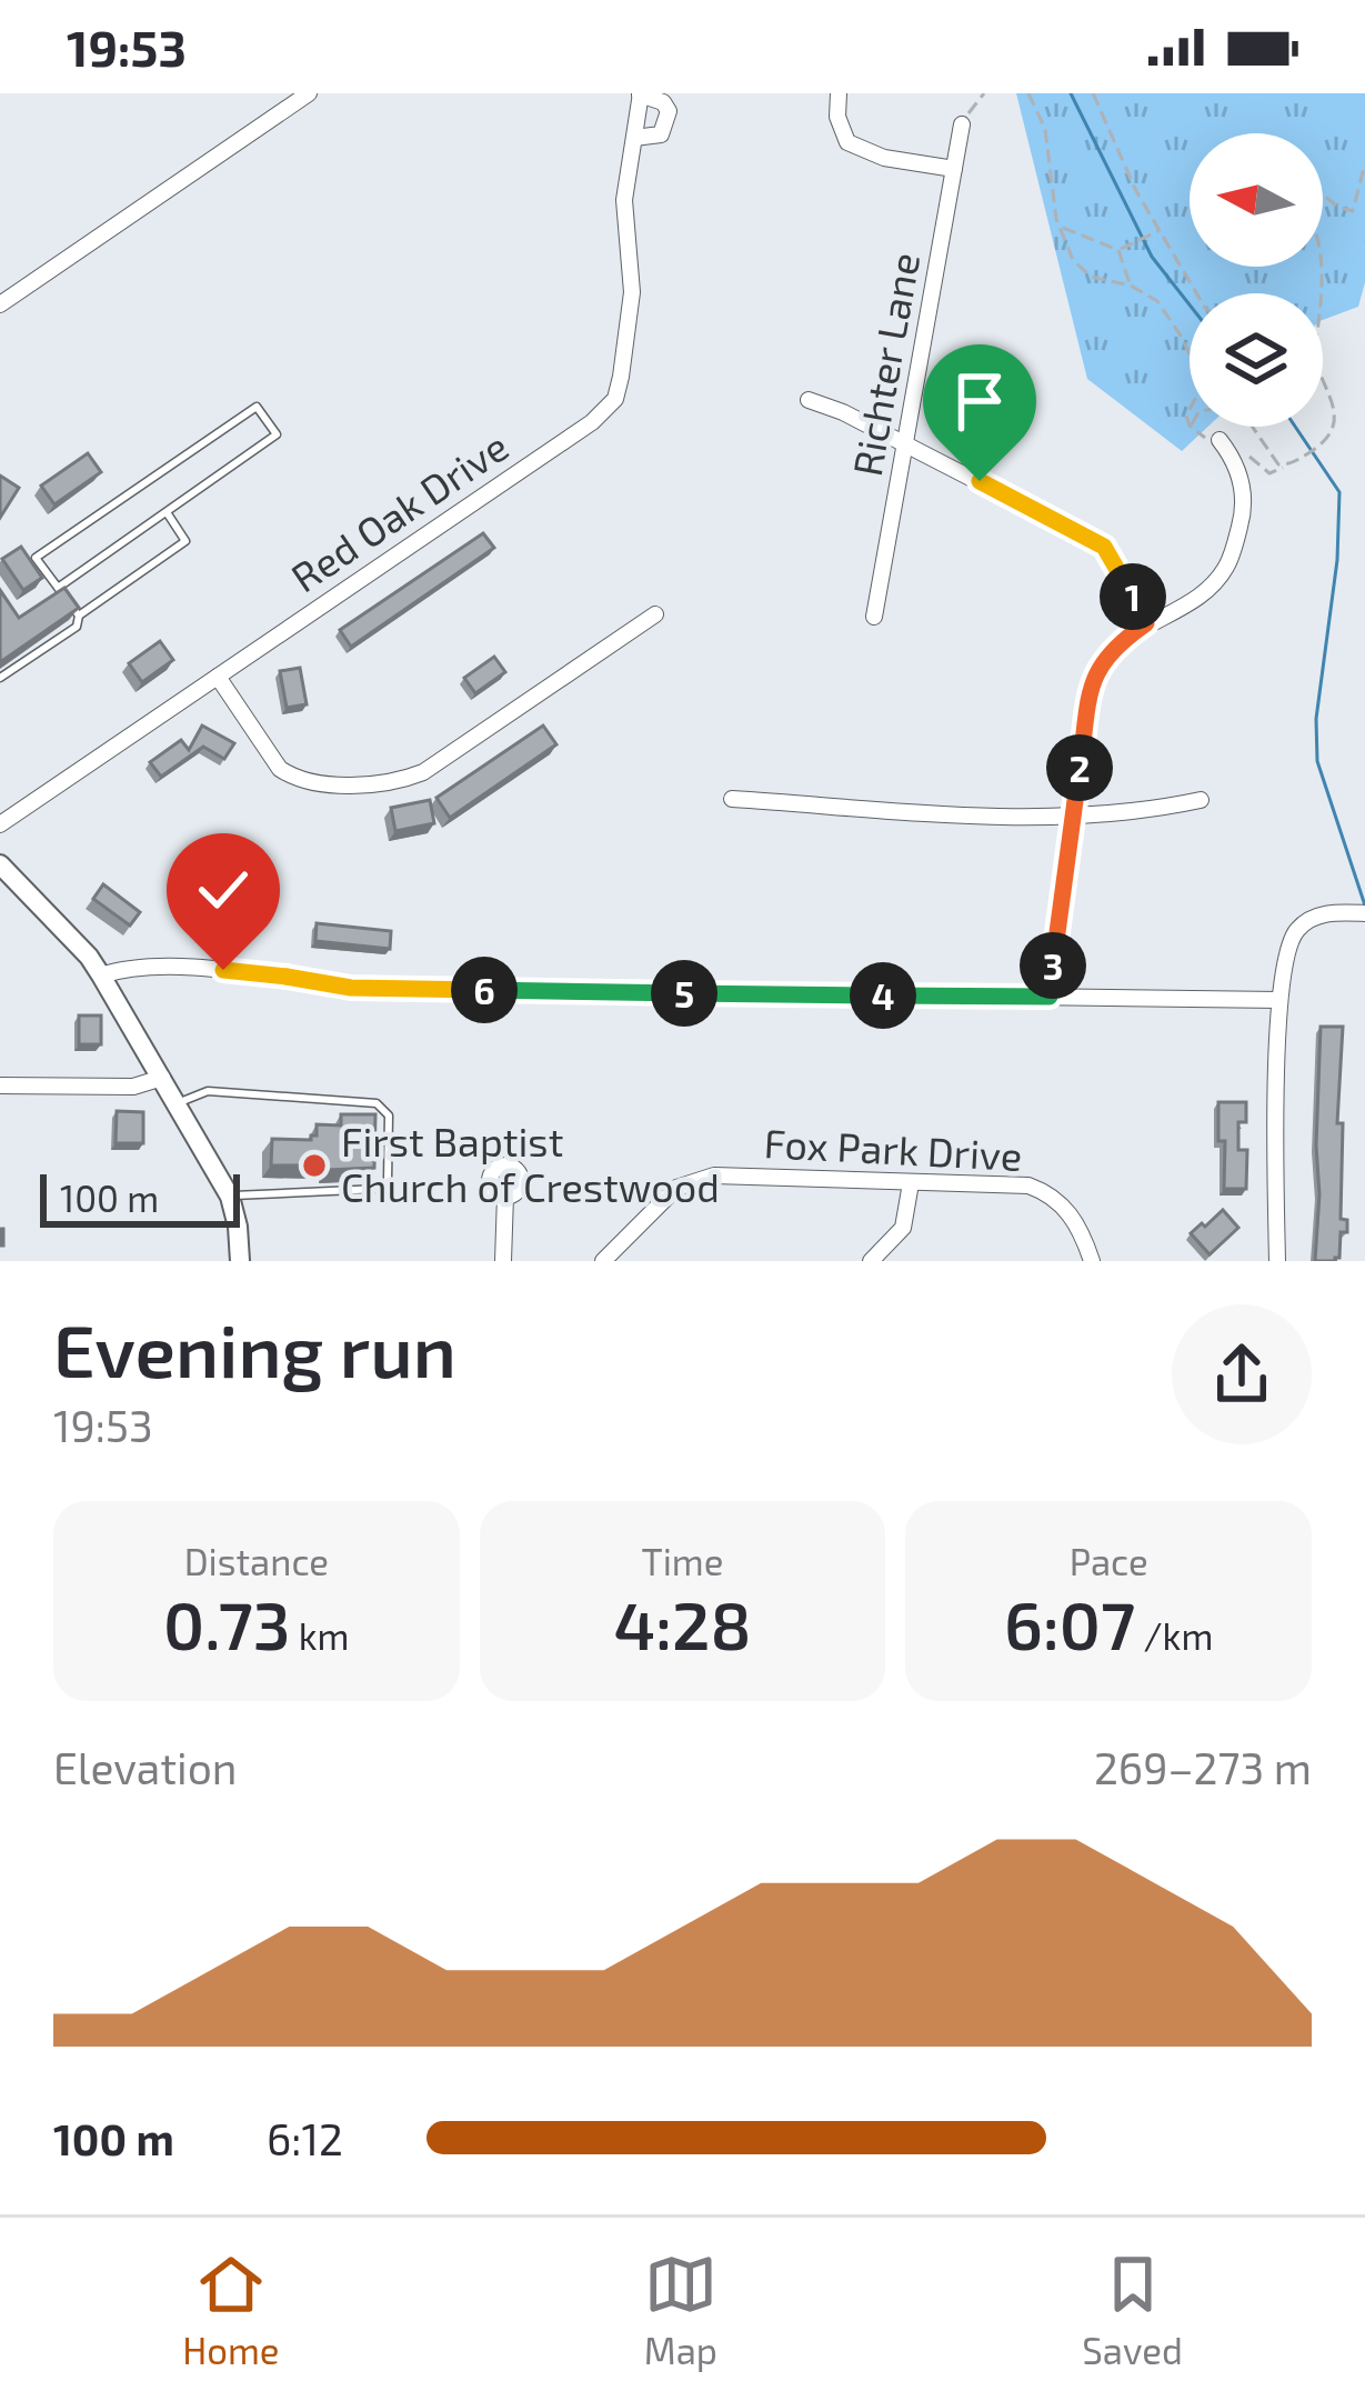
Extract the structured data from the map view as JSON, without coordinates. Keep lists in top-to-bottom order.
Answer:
{
  "streets": {
    "street": ["Richter Lane", "Red Oak Drive", "Fox Park Drive"]
  },
  "places": ["First Baptist Church of Crestwood"],
  "scale_bar": "100 m",
  "north": "left",
  "page": {
    "status": "19:53",
    "pins": [
      "1",
      "2",
      "3",
      "6",
      "5",
      "4"
    ],
    "scale": "100 m",
    "heading": ["Evening run", "19:53"],
    "stats": [
      ["Distance", "0.73 km"],
      ["Time", "4:28"],
      ["Pace", "6:07 /km"]
    ],
    "chart": ["Elevation", "269–273 m"],
    "list": [
      {
        "name": "100 m",
        "note": "6:12"
      }
    ],
    "tabs": ["Home", "Map", "Saved"]
  }
}
